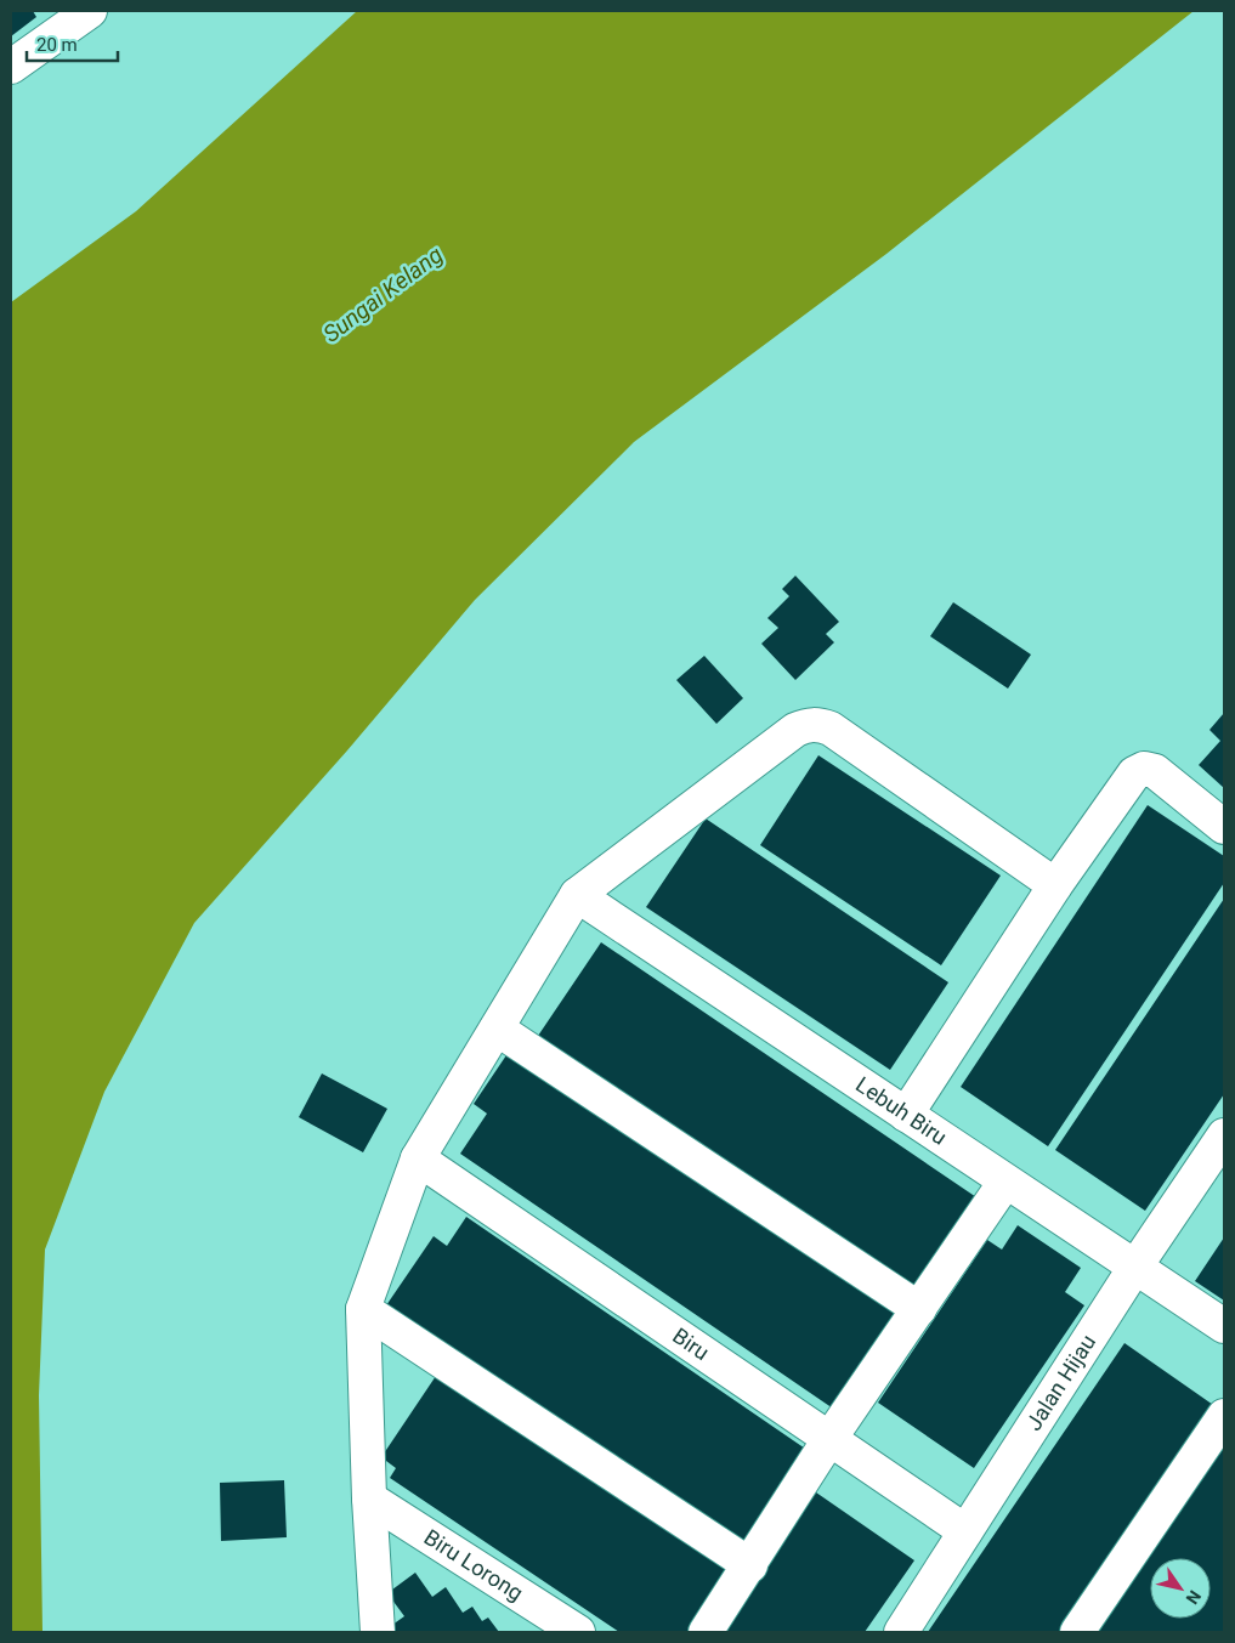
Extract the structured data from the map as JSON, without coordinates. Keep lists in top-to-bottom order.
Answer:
{
  "streets": {
    "street": [
      "Lebuh Biru",
      "Biru",
      "Jalan Hijau",
      "Biru Lorong"
    ]
  },
  "crossings": [
    ["Lebuh Biru", "Jalan Hijau"],
    ["Biru", "Jalan Hijau"]
  ],
  "water": ["Sungai Kelang"],
  "scale_bar": "20 m",
  "north": "bottom right"
}
